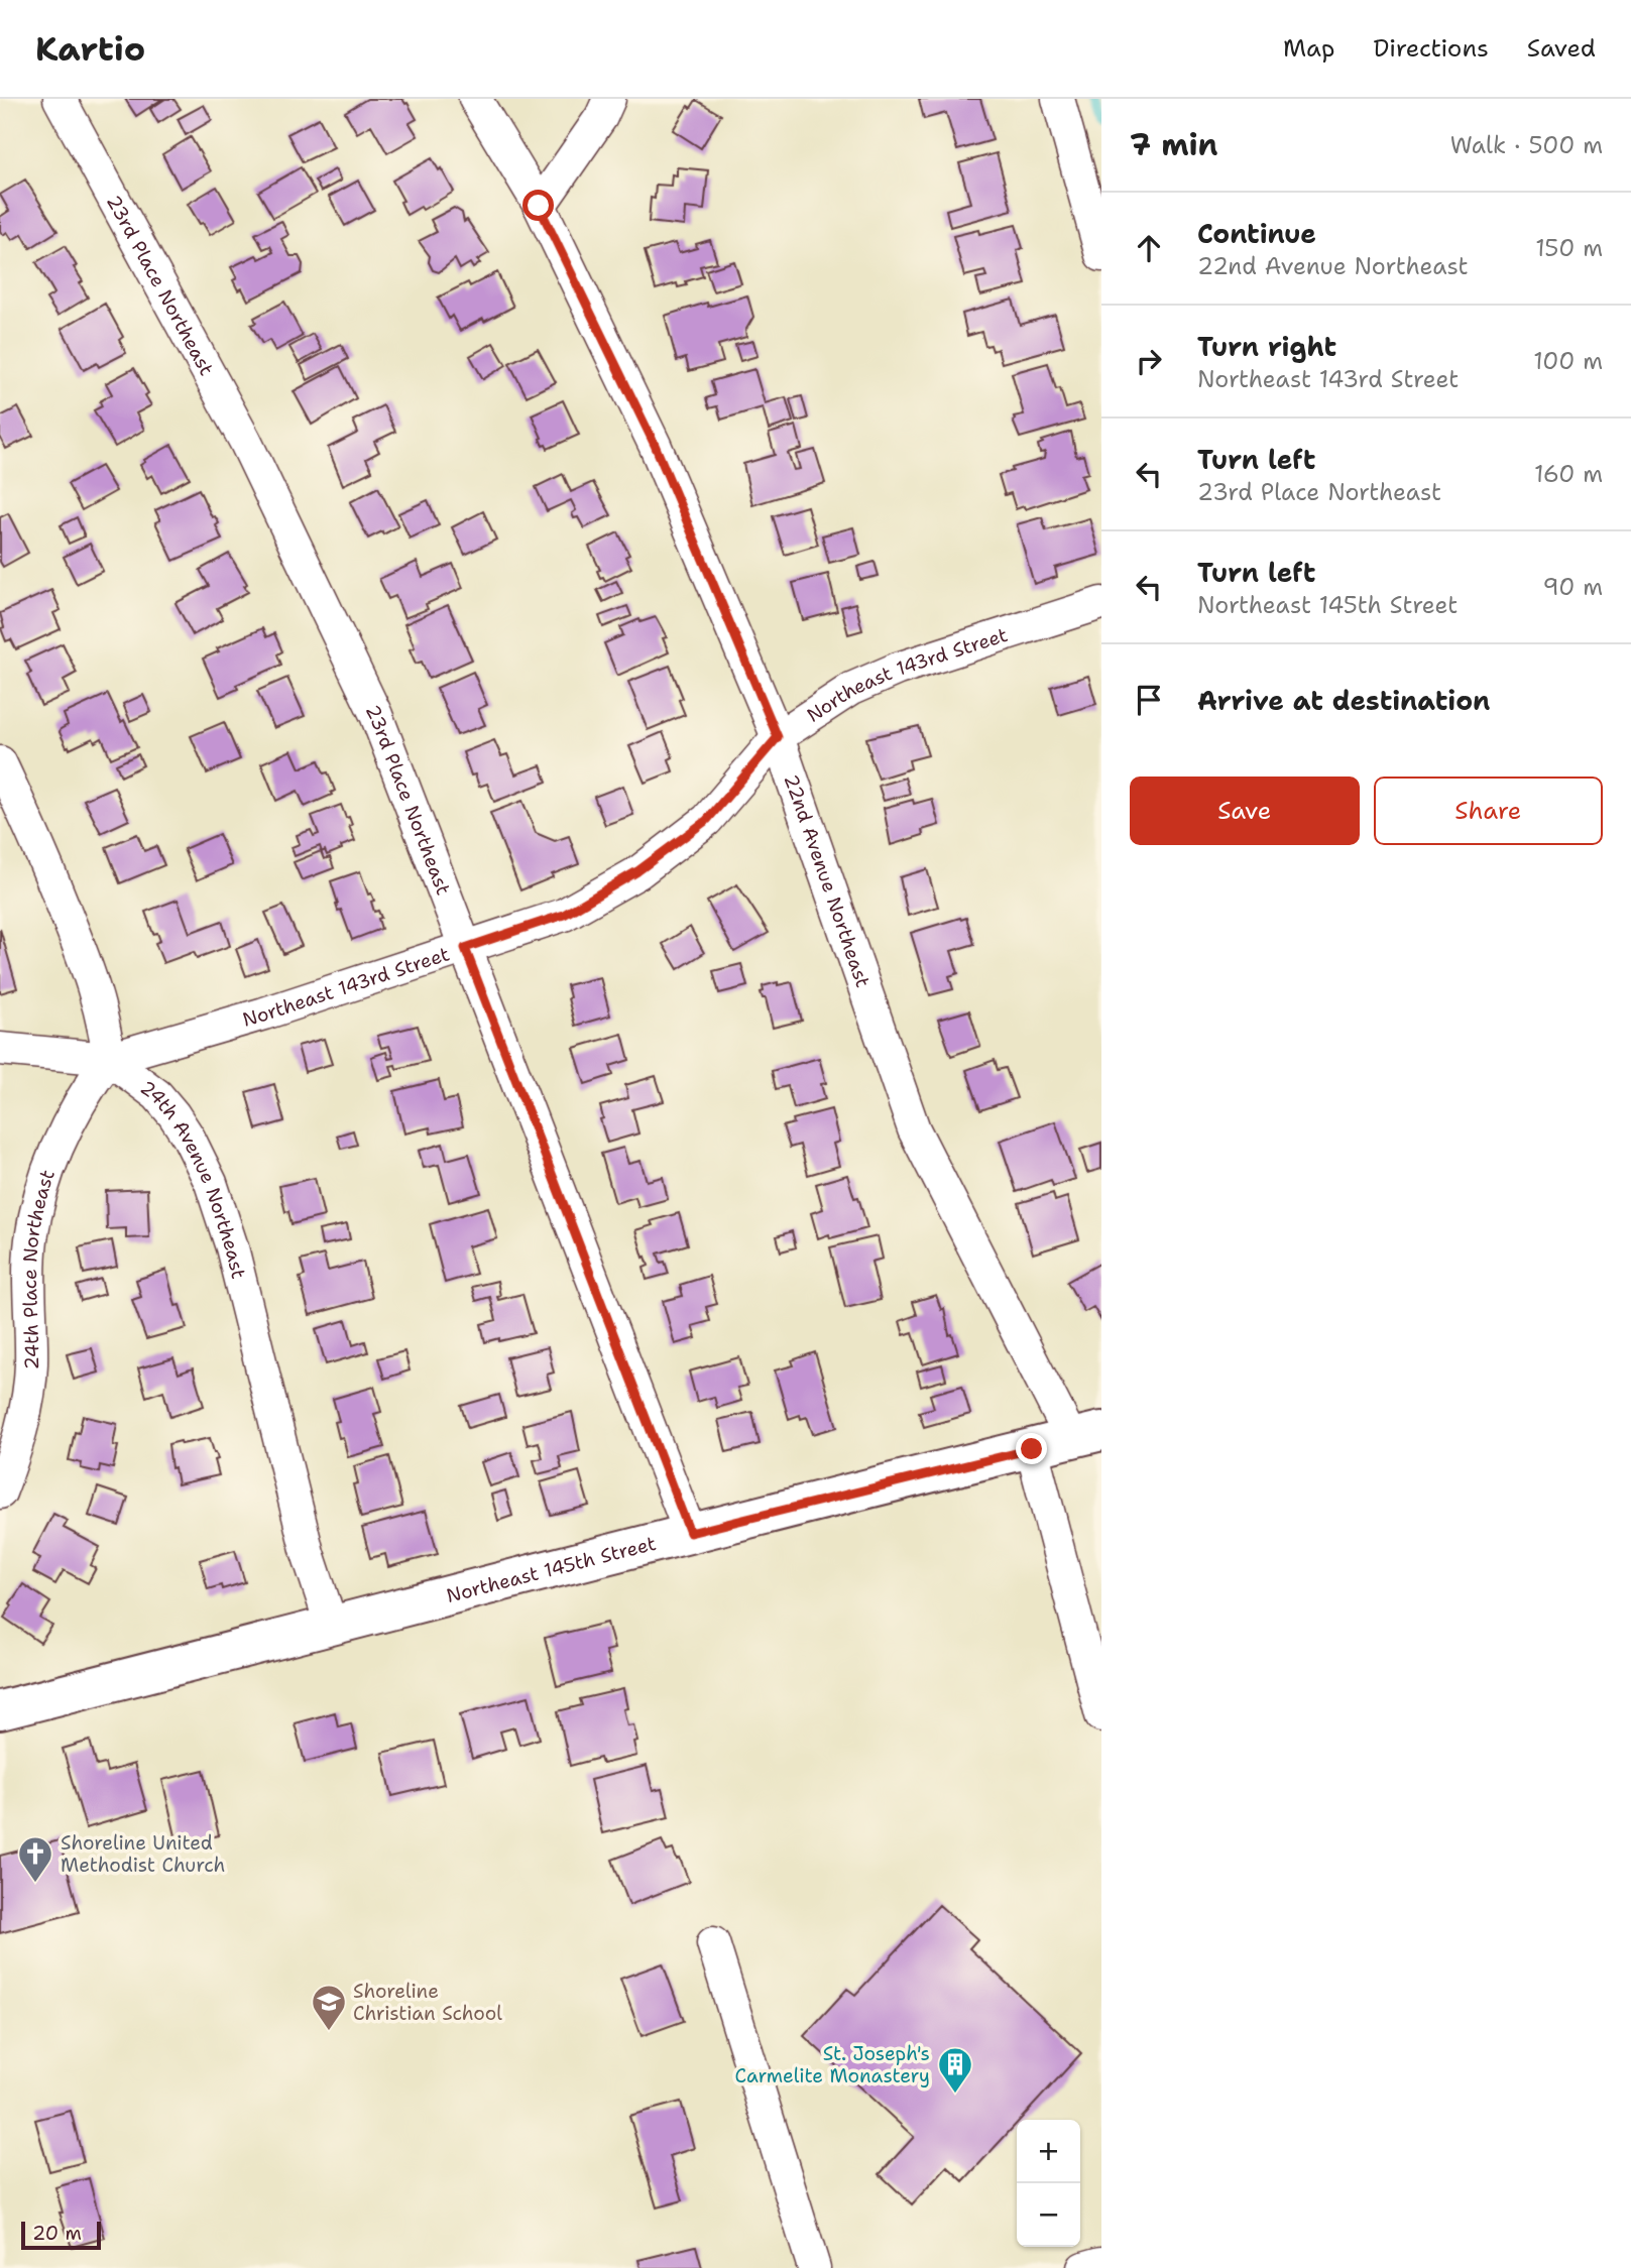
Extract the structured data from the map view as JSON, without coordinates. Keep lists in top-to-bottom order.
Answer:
{
  "streets": {
    "main road": ["Northeast 145th Street"],
    "street": [
      "23rd Place Northeast",
      "Northeast 143rd Street",
      "22nd Avenue Northeast",
      "24th Avenue Northeast",
      "24th Place Northeast"
    ]
  },
  "crossings": [
    ["23rd Place Northeast", "Northeast 143rd Street"],
    ["23rd Place Northeast", "Northeast 145th Street"],
    ["Northeast 143rd Street", "22nd Avenue Northeast"],
    ["Northeast 143rd Street", "24th Avenue Northeast"],
    ["Northeast 143rd Street", "24th Place Northeast"],
    ["22nd Avenue Northeast", "Northeast 145th Street"],
    ["24th Avenue Northeast", "24th Place Northeast"],
    ["24th Avenue Northeast", "Northeast 145th Street"]
  ],
  "places": {
    "church": ["Shoreline United Methodist Church"],
    "school or university": ["Shoreline Christian School"],
    "building": ["St. Joseph's Carmelite Monastery"]
  },
  "scale_bar": "20 m",
  "page": {
    "header": "Kartio",
    "nav": ["Map", "Directions", "Saved"],
    "heading": ["7 min", "Walk · 500 m"],
    "list": [
      ["Continue", "22nd Avenue Northeast", "150 m"],
      ["Turn right", "Northeast 143rd Street", "100 m"],
      ["Turn left", "23rd Place Northeast", "160 m"],
      ["Turn left", "Northeast 145th Street", "90 m"],
      "Arrive at destination"
    ],
    "buttons": ["Save", "Share"],
    "map_buttons": ["+", "−"],
    "scale": "20 m"
  }
}
